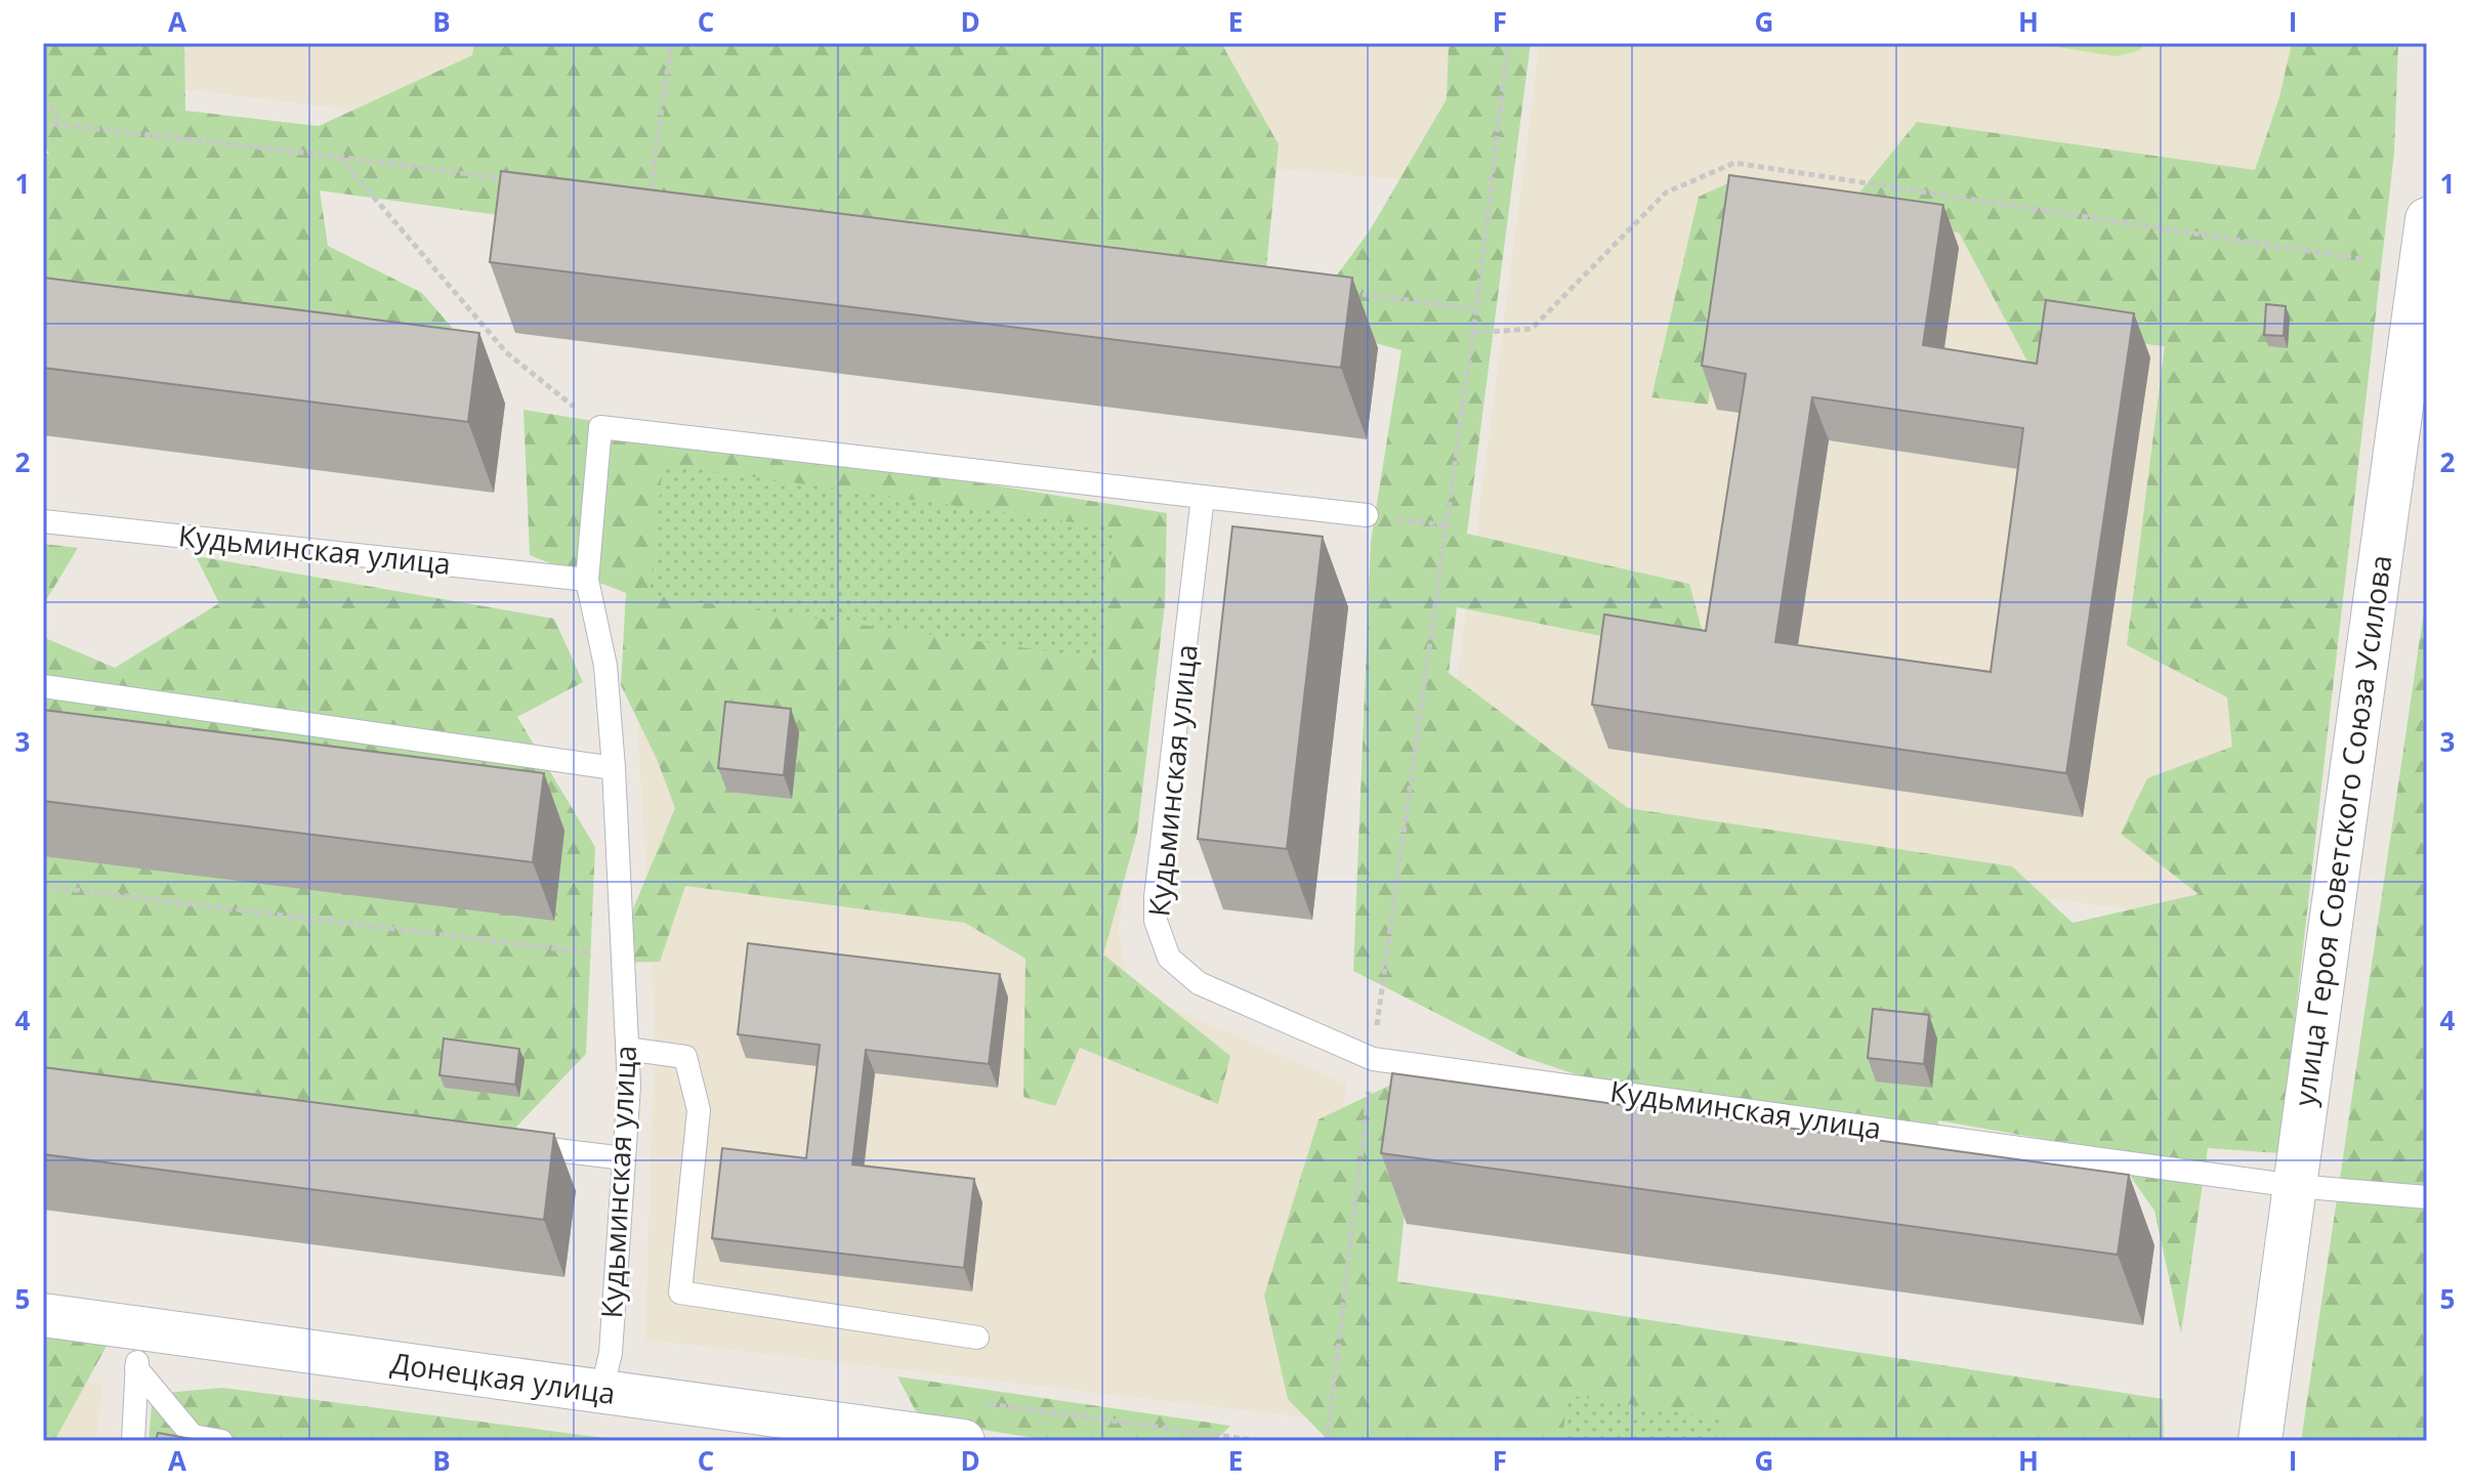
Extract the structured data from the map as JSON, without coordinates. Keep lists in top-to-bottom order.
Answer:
{
  "streets": {
    "street": ["улица Героя Советского Союза Усилова", "Донецкая улица"],
    "lane": ["Кудьминская улица"]
  },
  "crossings": [
    ["Кудьминская улица", "улица Героя Советского Союза Усилова"],
    ["Кудьминская улица", "Донецкая улица"]
  ],
  "grid": {
    "columns": [
      "A",
      "B",
      "C",
      "D",
      "E",
      "F",
      "G",
      "H",
      "I"
    ],
    "rows": [
      "1",
      "2",
      "3",
      "4",
      "5"
    ]
  }
}
